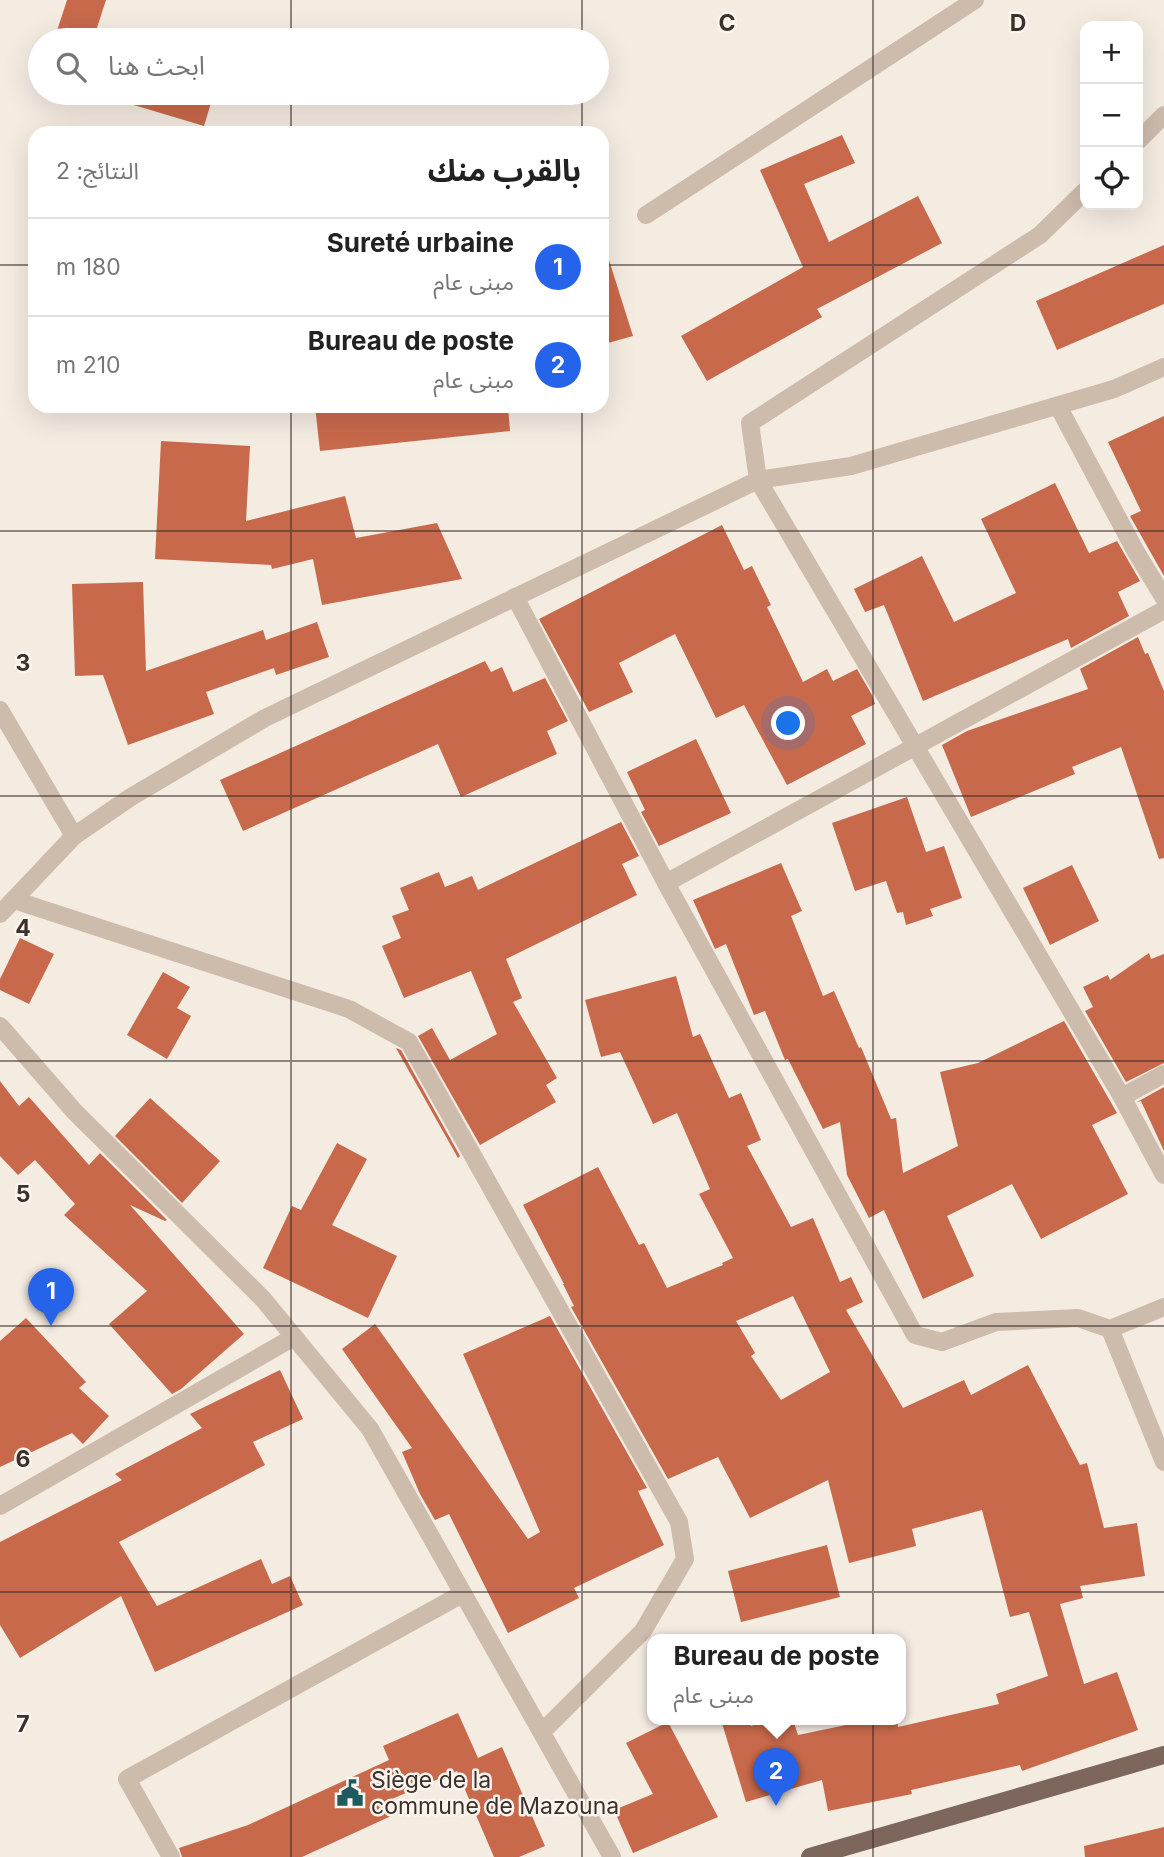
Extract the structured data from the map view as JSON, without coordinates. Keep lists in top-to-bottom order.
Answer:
{
  "places": {
    "public building": ["Siège de la commune de Mazouna"]
  },
  "page": {
    "map_buttons": ["+", "−"],
    "search": "ابحث هنا",
    "heading": ["بالقرب منك", "النتائج: 2"],
    "list": [
      {
        "mark": "1",
        "name": "Sureté urbaine",
        "note": "مبنى عام",
        "value": "180 m"
      },
      {
        "mark": "2",
        "name": "Bureau de poste",
        "note": "مبنى عام",
        "value": "210 m"
      }
    ],
    "pins": ["1", "2"],
    "popup": ["Bureau de poste", "مبنى عام"]
  },
  "grid": {
    "columns": ["C", "D"],
    "rows": [
      "3",
      "4",
      "5",
      "6",
      "7"
    ]
  }
}
